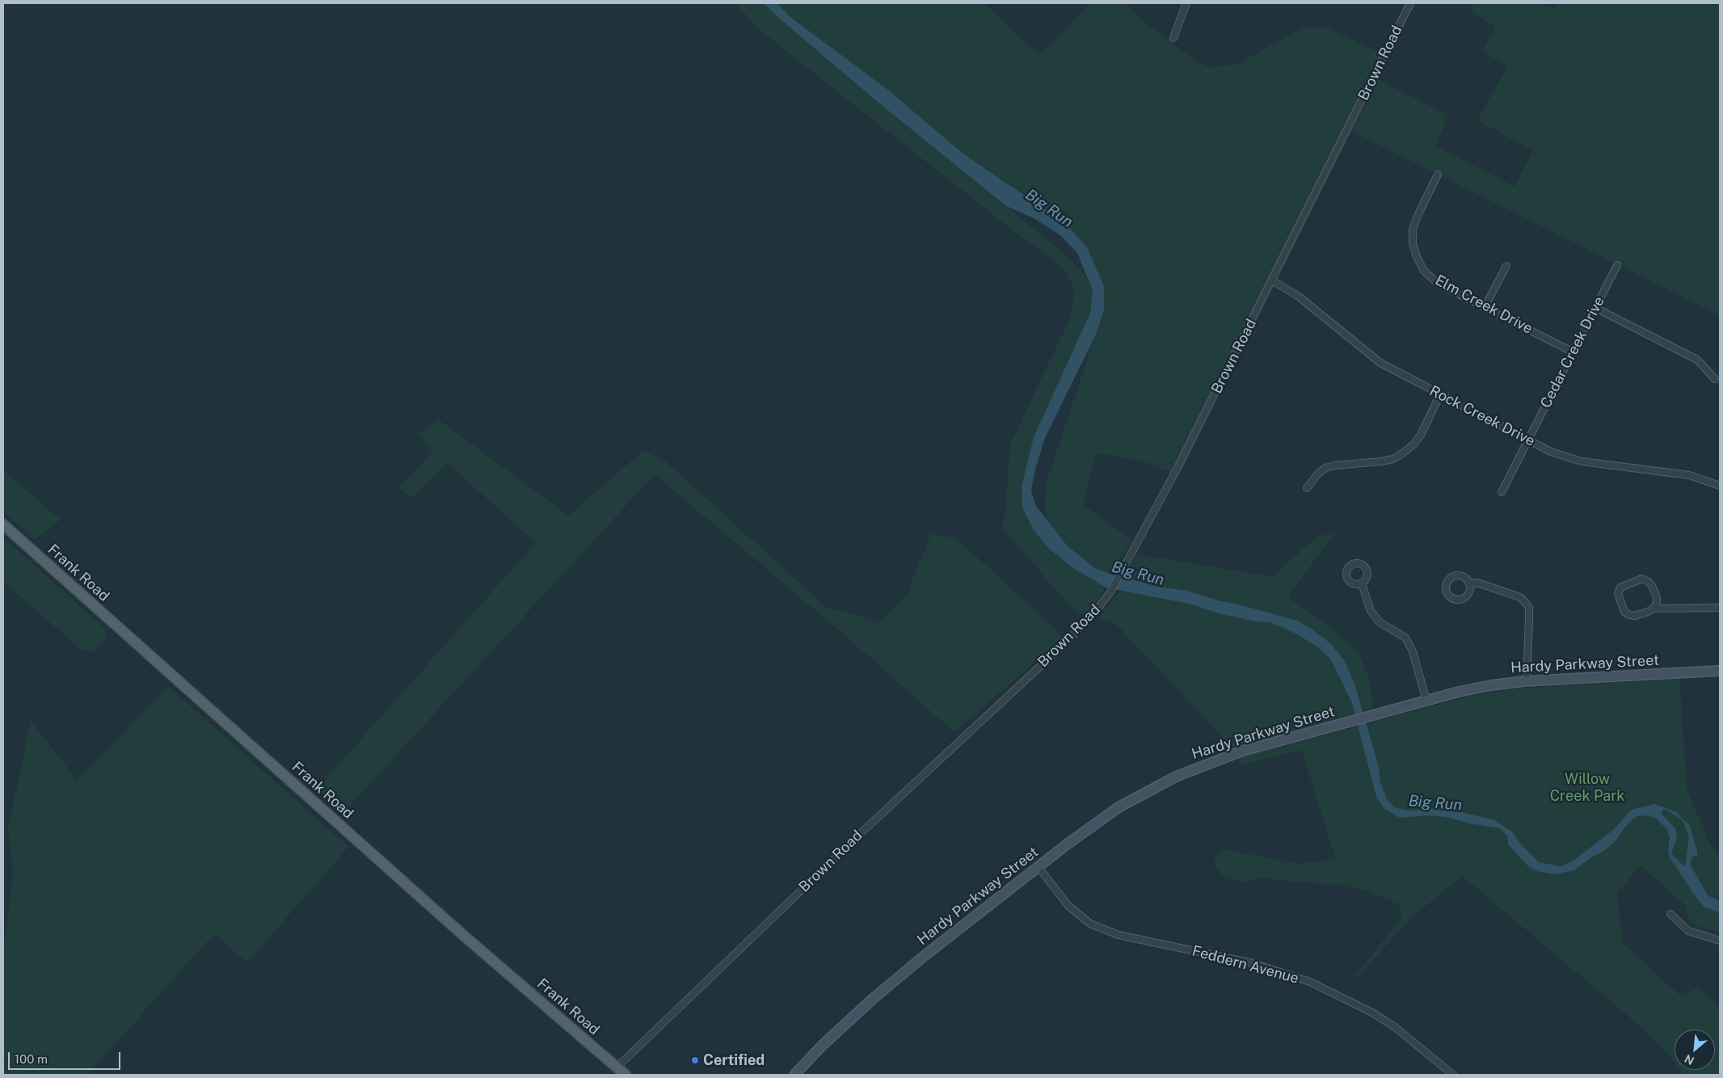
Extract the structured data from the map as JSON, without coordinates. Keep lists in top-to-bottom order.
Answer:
{
  "streets": {
    "main road": ["Frank Road", "Hardy Parkway Street"],
    "street": [
      "Brown Road",
      "Elm Creek Drive",
      "Cedar Creek Drive",
      "Rock Creek Drive",
      "Feddern Avenue"
    ]
  },
  "crossings": [
    ["Brown Road", "Rock Creek Drive"],
    ["Brown Road", "Frank Road"],
    ["Elm Creek Drive", "Cedar Creek Drive"],
    ["Cedar Creek Drive", "Rock Creek Drive"],
    ["Hardy Parkway Street", "Feddern Avenue"]
  ],
  "water": ["Big Run"],
  "parks": ["Willow Creek Park"],
  "places": ["Certified"],
  "scale_bar": "100 m",
  "north": "bottom left"
}
